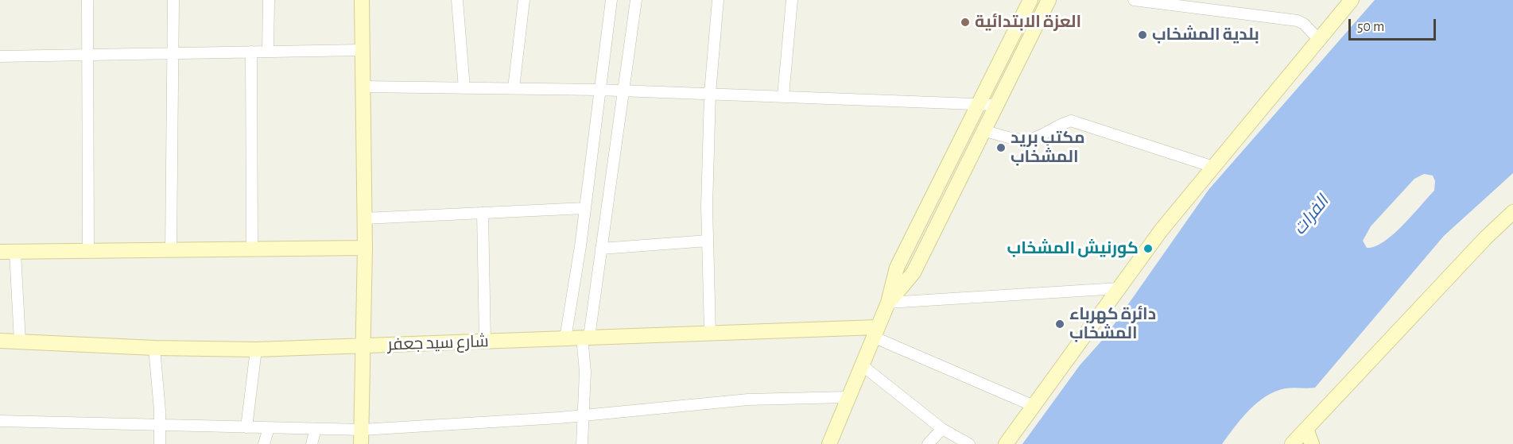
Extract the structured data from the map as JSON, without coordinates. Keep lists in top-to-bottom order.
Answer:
{
  "streets": {
    "street": ["شارع سيد جعفر"]
  },
  "water": ["الفرات"],
  "places": [
    "العزة الابتدائية",
    "بلدية المشخاب",
    "مكتب بريد المشخاب",
    "كورنيش المشخاب",
    "دائرة كهرباء المشخاب"
  ],
  "scale_bar": "50 m"
}
